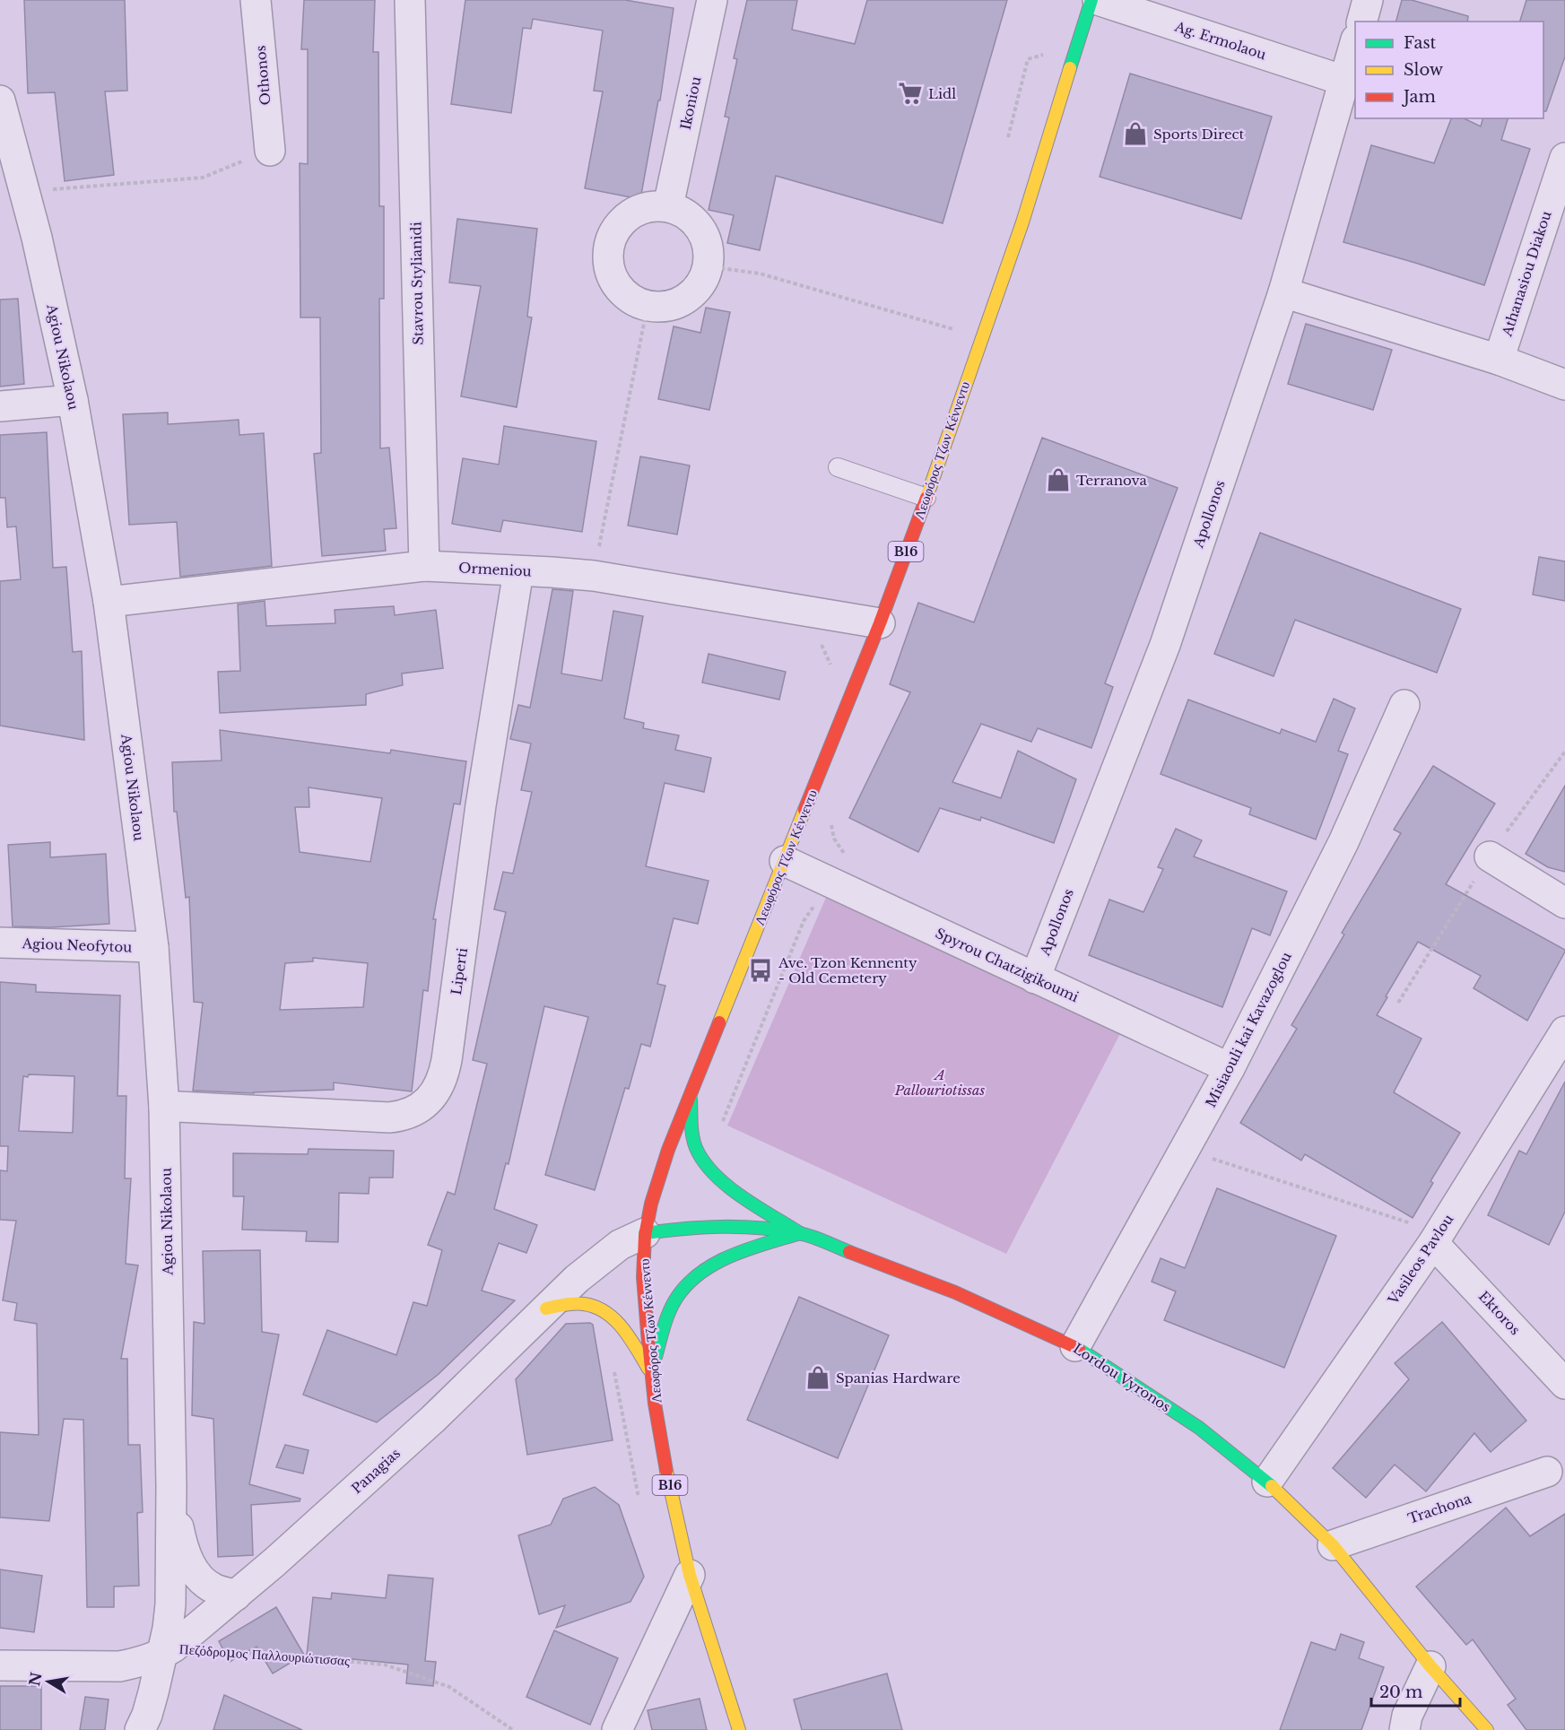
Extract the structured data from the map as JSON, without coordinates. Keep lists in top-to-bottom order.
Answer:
{
  "streets": {
    "main road": ["Λεωφόρος Τζων Κέννεντυ", "B16", "Lordou Vyronos"],
    "street": [
      "Ag. Ermolaou",
      "Othonos",
      "Ikoniou",
      "Athanasiou Diakou",
      "Stavrou Stylianidi",
      "Agiou Nikolaou",
      "Apollonos",
      "Ormeniou",
      "Agiou Neofytou",
      "Spyrou Chatzigikoumi",
      "Liperti",
      "Misiaouli kai Kavazoglou",
      "Vasileos Pavlou",
      "Ektoros",
      "Panagias",
      "Trachona"
    ],
    "path": ["Πεζόδρομος Παλλουριώτισσας"]
  },
  "crossings": [
    ["Ag. Ermolaou", "Apollonos"],
    ["Stavrou Stylianidi", "Ormeniou"],
    ["Agiou Nikolaou", "Ormeniou"],
    ["Agiou Nikolaou", "Agiou Neofytou"],
    ["Agiou Nikolaou", "Liperti"],
    ["Agiou Nikolaou", "Panagias"],
    ["Agiou Nikolaou", "Πεζόδρομος Παλλουριώτισσας"],
    ["Λεωφόρος Τζων Κέννεντυ", "Ormeniou"],
    ["Λεωφόρος Τζων Κέννεντυ", "Spyrou Chatzigikoumi"],
    ["Λεωφόρος Τζων Κέννεντυ", "Lordou Vyronos"],
    ["Λεωφόρος Τζων Κέννεντυ", "Panagias"],
    ["Apollonos", "Spyrou Chatzigikoumi"],
    ["Ormeniou", "Liperti"],
    ["Spyrou Chatzigikoumi", "Misiaouli kai Kavazoglou"],
    ["Misiaouli kai Kavazoglou", "Lordou Vyronos"],
    ["Vasileos Pavlou", "Ektoros"],
    ["Vasileos Pavlou", "Lordou Vyronos"],
    ["Lordou Vyronos", "Panagias"],
    ["Lordou Vyronos", "Trachona"],
    ["Panagias", "Πεζόδρομος Παλλουριώτισσας"]
  ],
  "parks": ["A Pallouriotissas"],
  "places": {
    "supermarket": ["Lidl"],
    "shop": ["Sports Direct", "Terranova", "Spanias Hardware"],
    "bus stop": ["Ave. Tzon Kennenty - Old Cemetery"]
  },
  "legend": ["Fast", "Slow", "Jam"],
  "scale_bar": "20 m",
  "north": "left"
}
